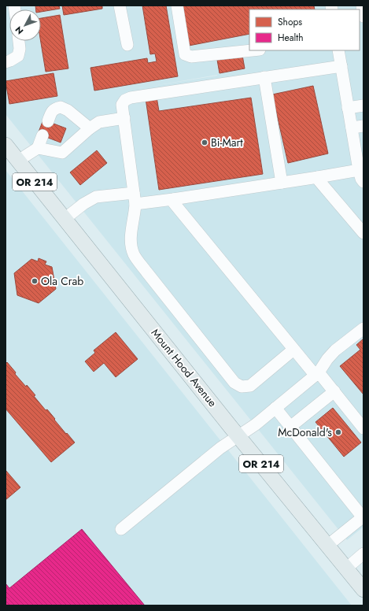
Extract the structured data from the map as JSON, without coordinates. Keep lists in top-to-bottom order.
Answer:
{
  "streets": {
    "main road": ["OR 214", "Mount Hood Avenue"]
  },
  "places": ["Bi-Mart", "Ola Crab", "McDonald's"],
  "legend": ["Shops", "Health"],
  "north": "bottom left"
}
